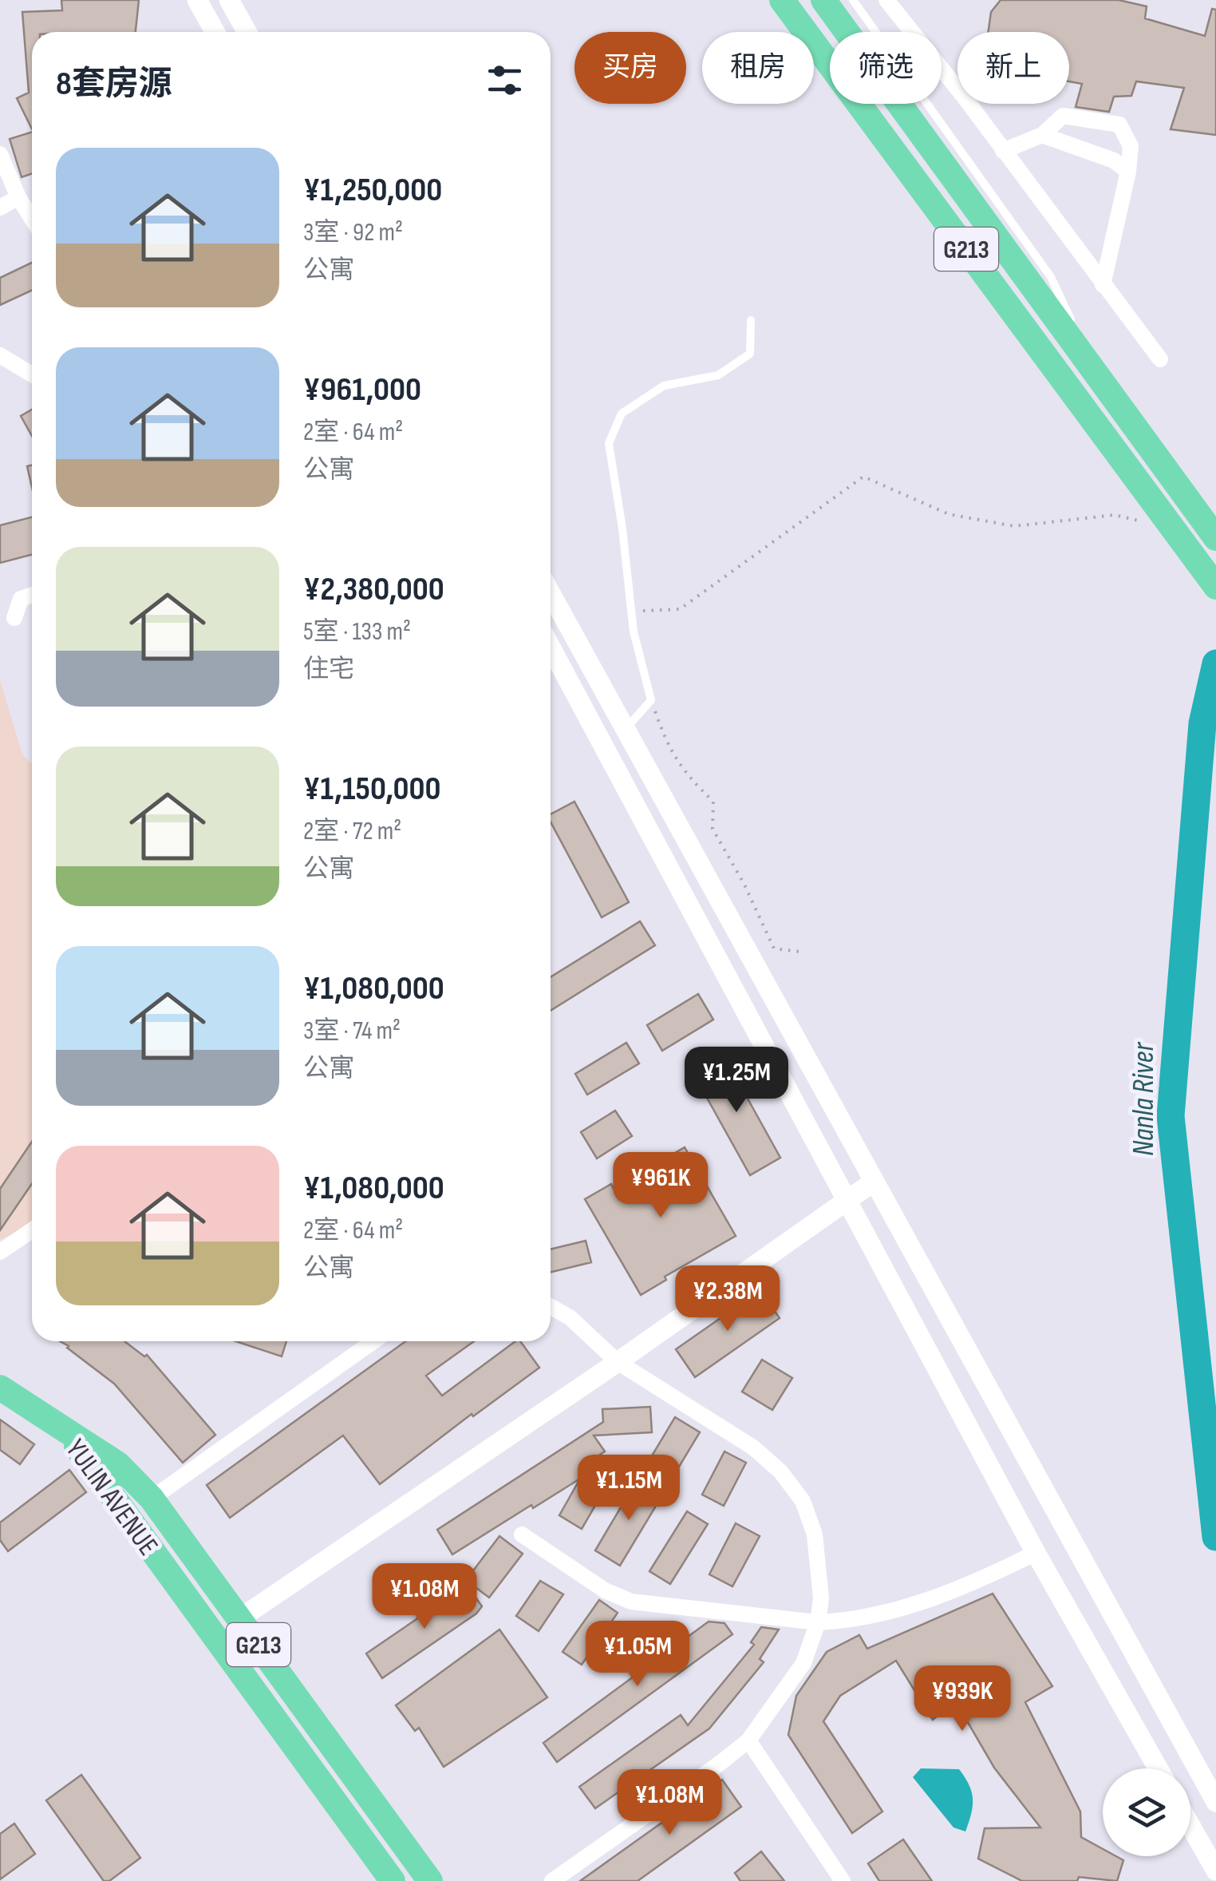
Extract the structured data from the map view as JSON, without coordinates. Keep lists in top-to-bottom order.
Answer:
{
  "streets": {
    "highway": ["G213", "YULIN AVENUE"]
  },
  "crossings": [
    ["G213", "YULIN AVENUE"]
  ],
  "water": ["Nanla River"],
  "page": {
    "chip": [
      "买房",
      "租房",
      "筛选",
      "新上"
    ],
    "heading": "8套房源",
    "list": [
      {
        "name": "¥1,250,000",
        "note": "3室 · 92 m² · 公寓"
      },
      {
        "name": "¥961,000",
        "note": "2室 · 64 m² · 公寓"
      },
      {
        "name": "¥2,380,000",
        "note": "5室 · 133 m² · 住宅"
      },
      {
        "name": "¥1,150,000",
        "note": "2室 · 72 m² · 公寓"
      },
      {
        "name": "¥1,080,000",
        "note": "3室 · 74 m² · 公寓"
      },
      {
        "name": "¥1,080,000",
        "note": "2室 · 64 m² · 公寓"
      }
    ],
    "price": [
      "¥1.25M",
      "¥961K",
      "¥2.38M",
      "¥1.15M",
      "¥1.08M",
      "¥1.05M",
      "¥939K",
      "¥1.08M"
    ]
  }
}
